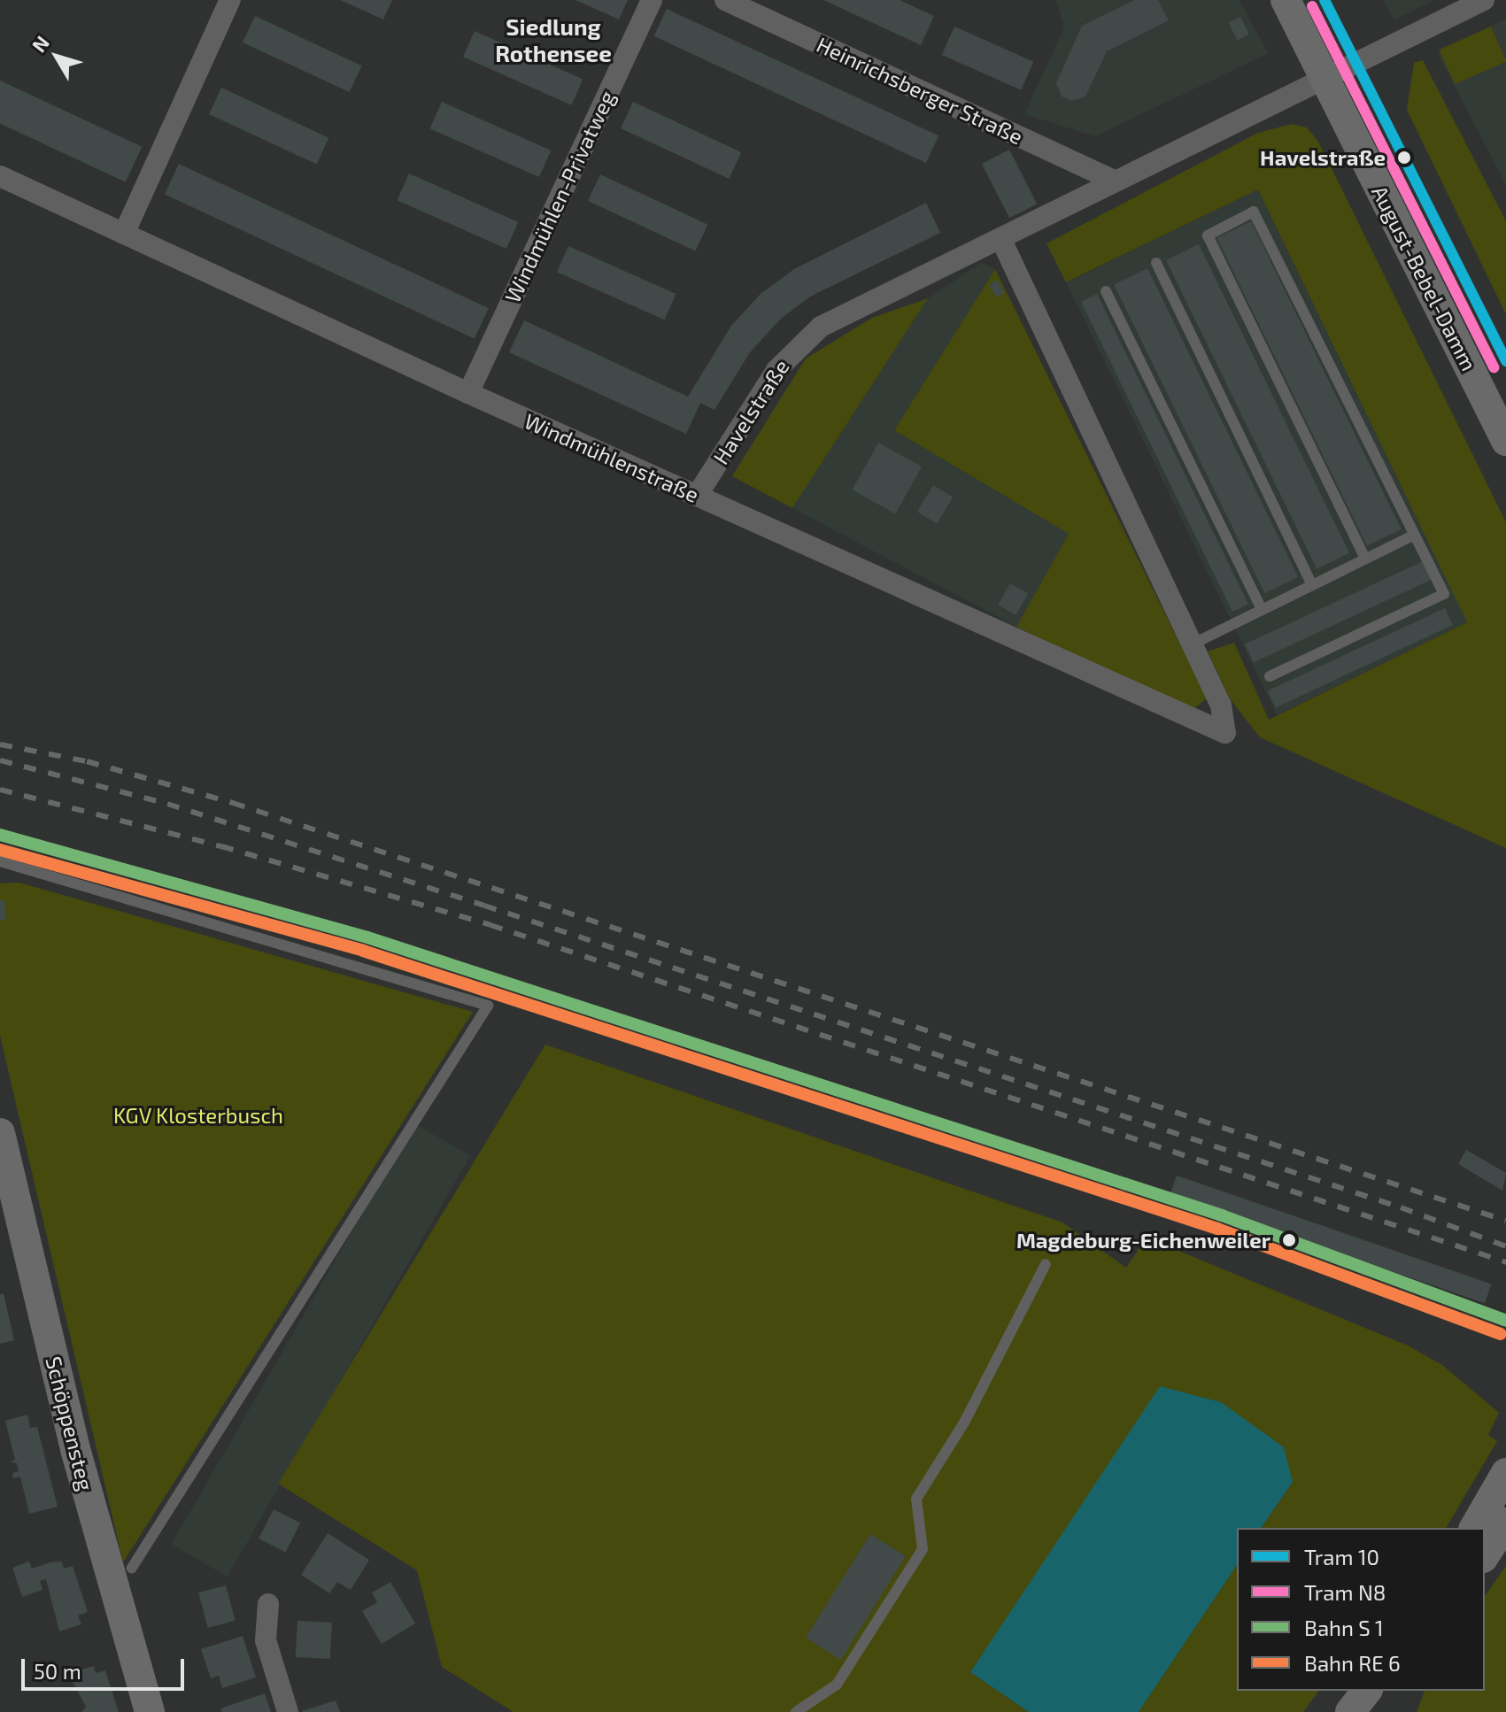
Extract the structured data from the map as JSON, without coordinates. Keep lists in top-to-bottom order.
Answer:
{
  "streets": {
    "main road": ["August-Bebel-Damm", "Schöppensteg"],
    "street": [
      "Heinrichsberger Straße",
      "Windmühlen-Privatweg",
      "Havelstraße",
      "Windmühlenstraße"
    ]
  },
  "crossings": [
    ["Heinrichsberger Straße", "Havelstraße"],
    ["Windmühlen-Privatweg", "Windmühlenstraße"],
    ["August-Bebel-Damm", "Havelstraße"],
    ["Havelstraße", "Windmühlenstraße"]
  ],
  "districts": ["Siedlung Rothensee"],
  "parks": ["KGV Klosterbusch"],
  "places": ["Havelstraße", "Magdeburg-Eichenweiler"],
  "lines": ["tram line 10", "tram line N8"],
  "legend": [
    "Tram 10",
    "Tram N8",
    "Bahn S 1",
    "Bahn RE 6"
  ],
  "scale_bar": "50 m",
  "north": "top left"
}
